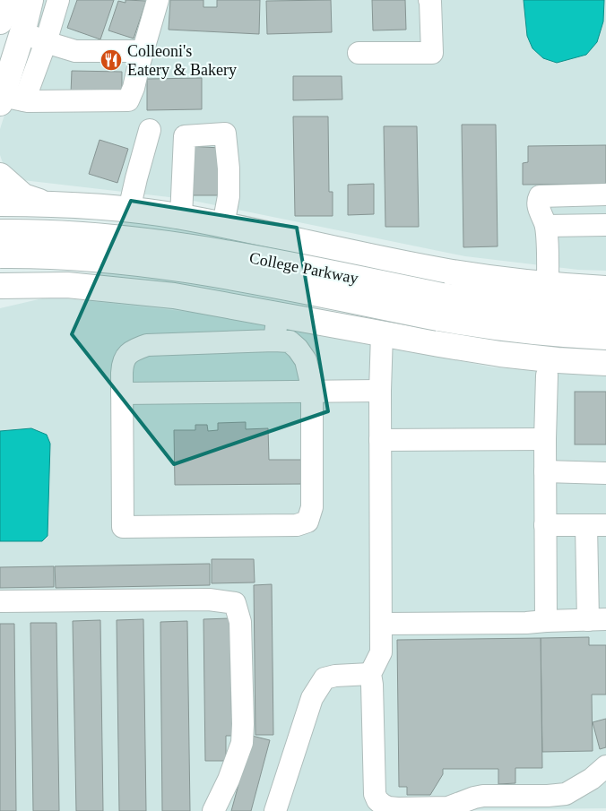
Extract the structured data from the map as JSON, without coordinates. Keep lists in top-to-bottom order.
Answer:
{
  "streets": {
    "main road": ["College Parkway"]
  },
  "places": {
    "restaurant": ["Colleoni's Eatery & Bakery"]
  }
}
